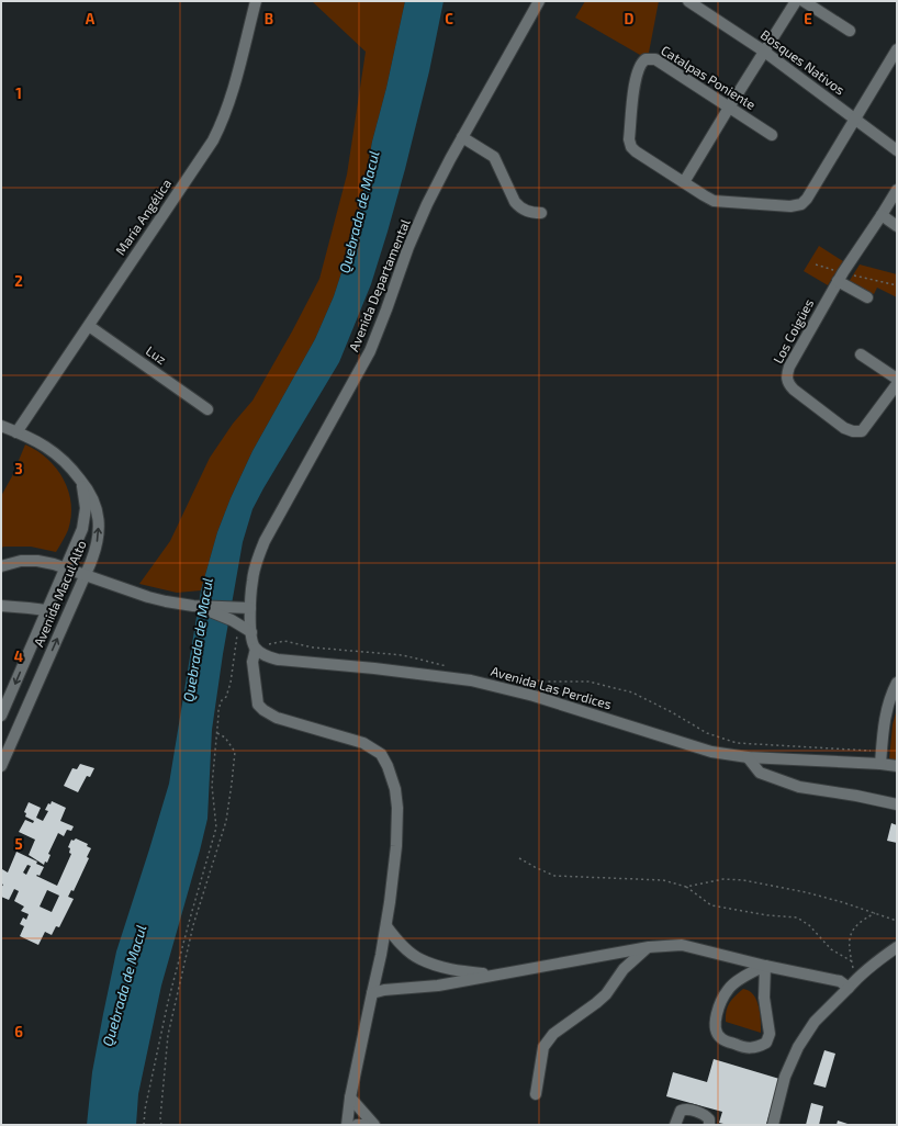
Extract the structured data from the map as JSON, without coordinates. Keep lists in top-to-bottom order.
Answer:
{
  "streets": {
    "street": [
      "Bosques Nativos",
      "Catalpas Poniente",
      "María Angélica",
      "Avenida Departamental",
      "Los Coigües",
      "Luz",
      "Avenida Macul Alto",
      "Avenida Las Perdices"
    ]
  },
  "crossings": [
    ["María Angélica", "Luz"],
    ["María Angélica", "Avenida Macul Alto"]
  ],
  "water": ["Quebrada de Macul"],
  "grid": {
    "columns": [
      "A",
      "B",
      "C",
      "D",
      "E"
    ],
    "rows": [
      "1",
      "2",
      "3",
      "4",
      "5",
      "6"
    ]
  }
}
